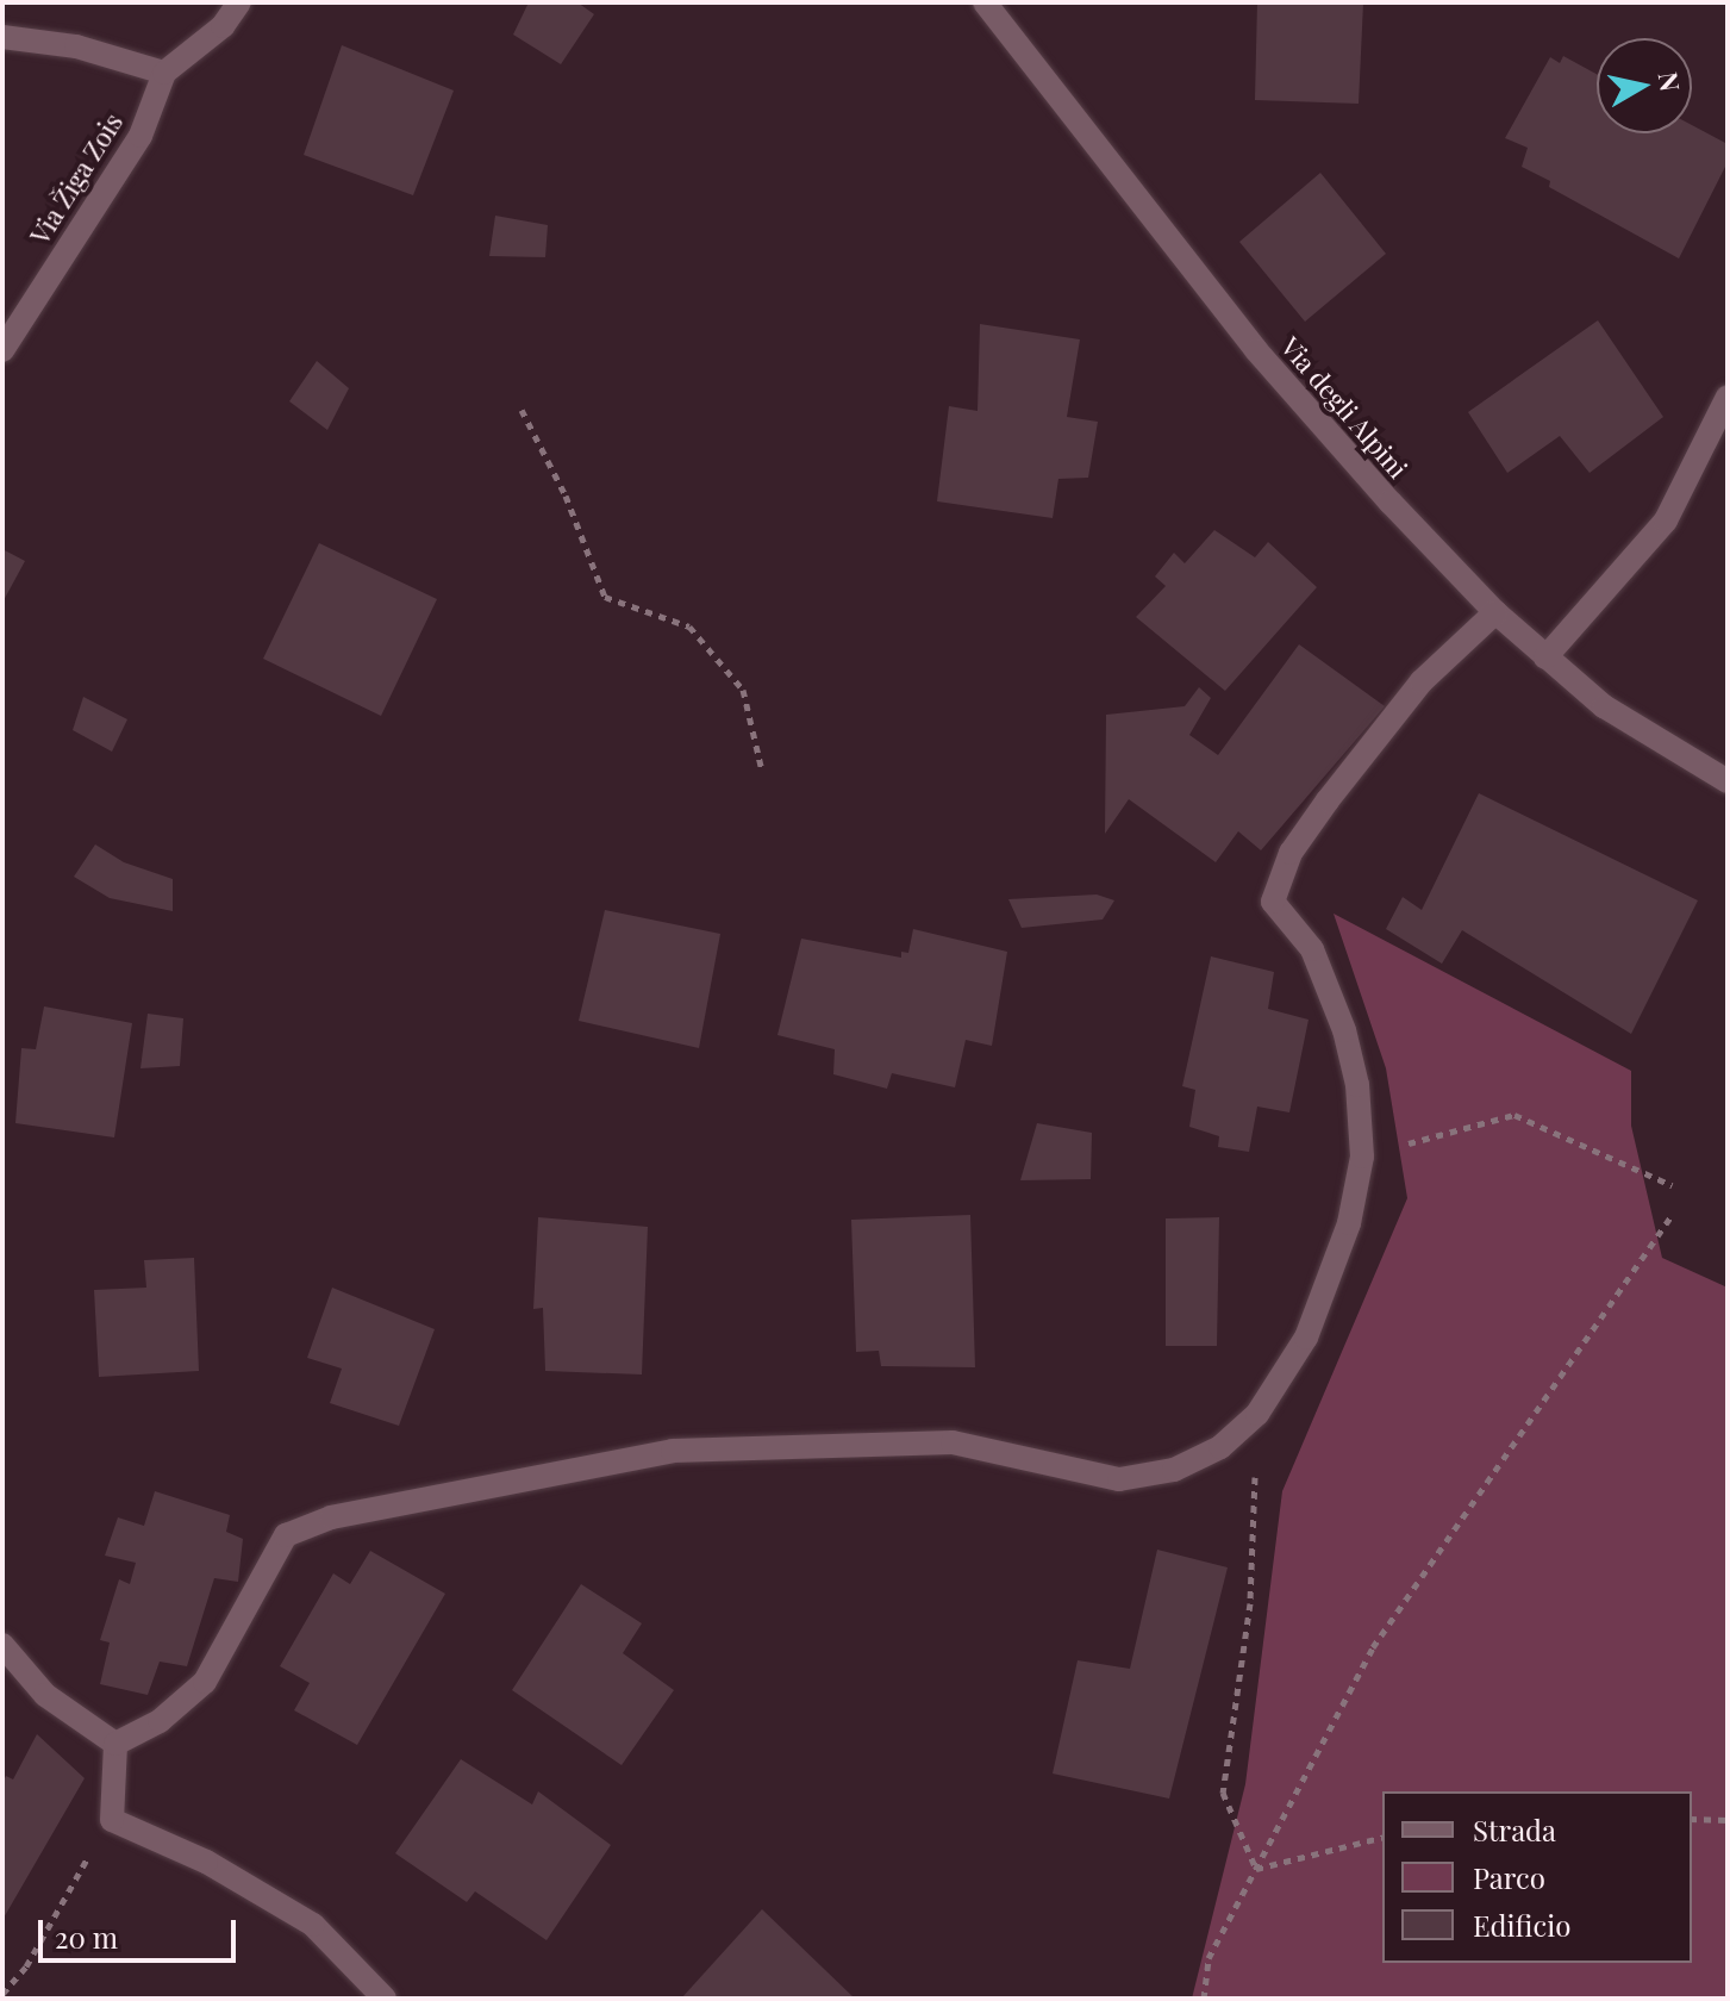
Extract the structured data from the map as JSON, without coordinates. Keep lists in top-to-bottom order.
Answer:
{
  "streets": {
    "street": ["Via Žiga Zois", "Via degli Alpini"]
  },
  "legend": ["Strada", "Parco", "Edificio"],
  "scale_bar": "20 m",
  "north": "right"
}
